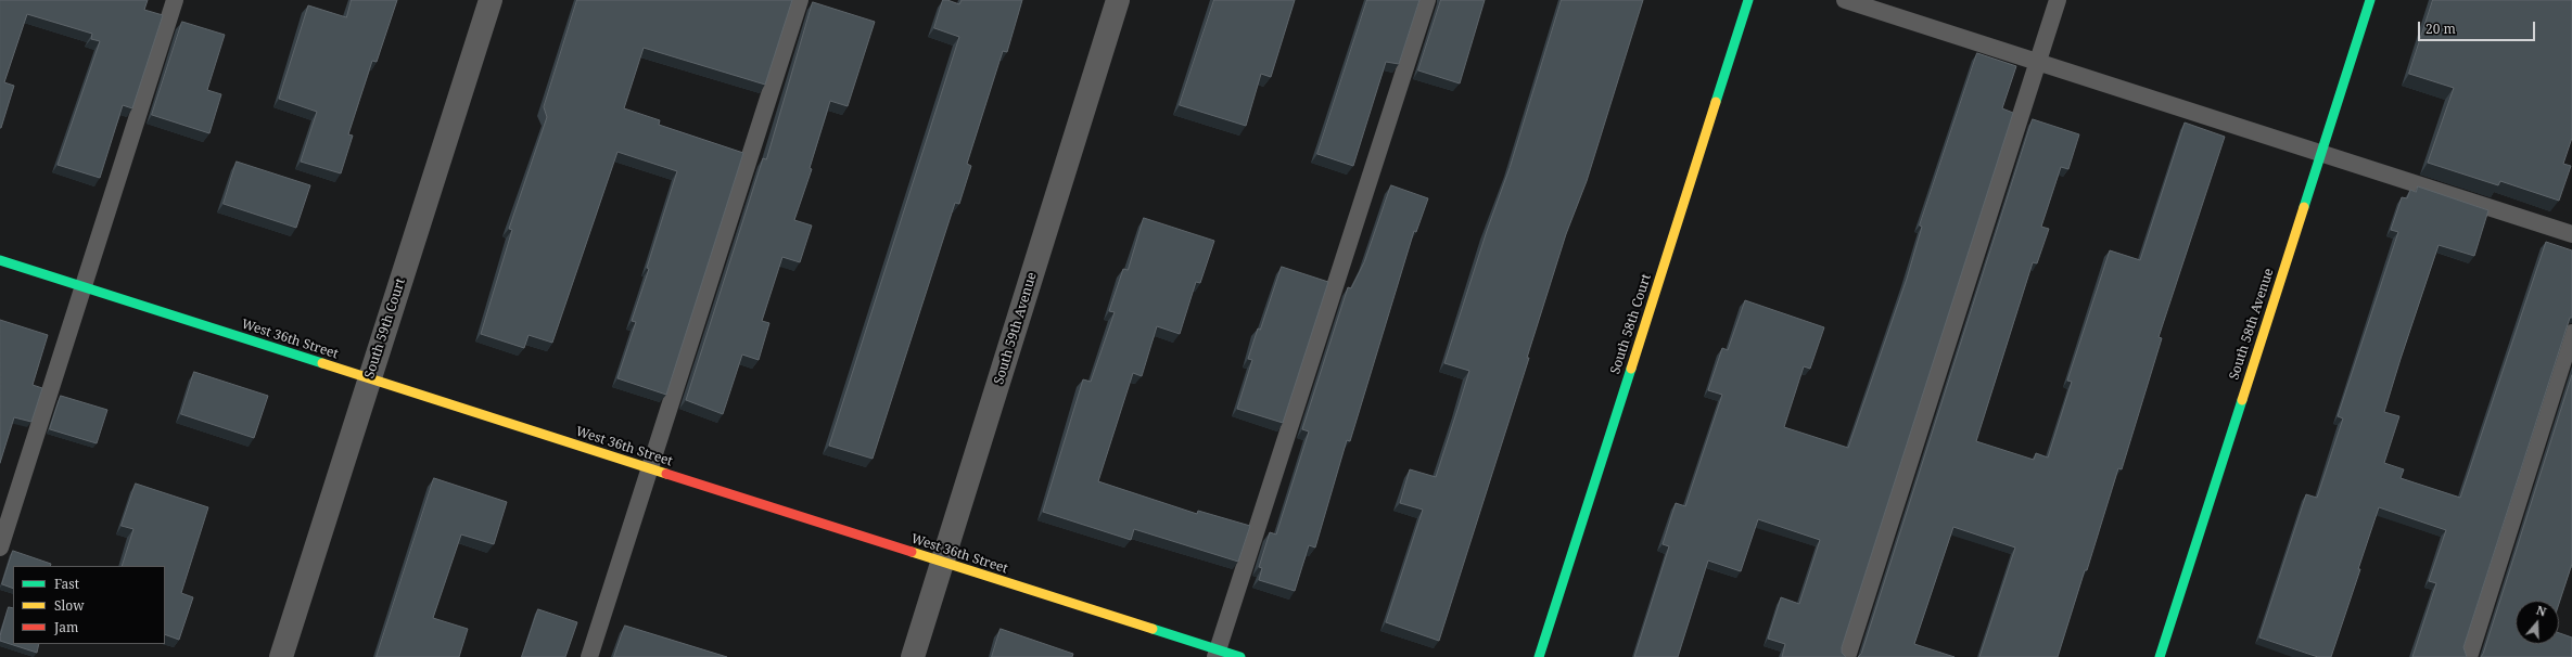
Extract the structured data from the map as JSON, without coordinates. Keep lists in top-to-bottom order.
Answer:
{
  "streets": {
    "street": [
      "South 58th Court",
      "South 58th Avenue",
      "South 59th Court",
      "South 59th Avenue",
      "West 36th Street"
    ]
  },
  "crossings": [
    ["South 59th Court", "West 36th Street"],
    ["South 59th Avenue", "West 36th Street"]
  ],
  "legend": ["Fast", "Slow", "Jam"],
  "scale_bar": "20 m",
  "north": "top"
}
